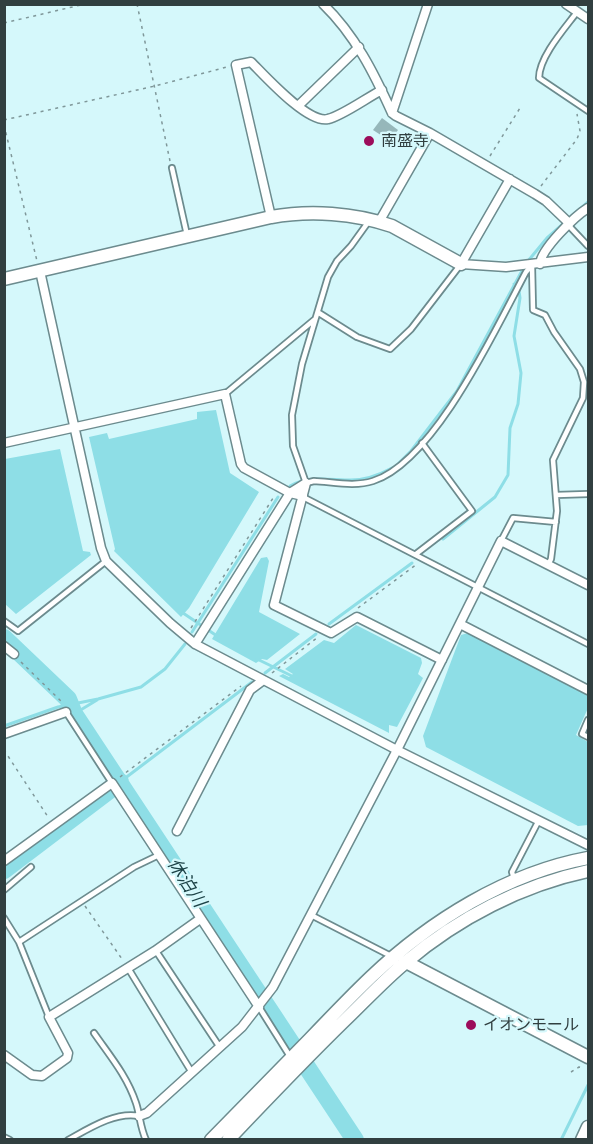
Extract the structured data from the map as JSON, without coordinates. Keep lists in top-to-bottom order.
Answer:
{
  "water": ["休泊川"],
  "places": ["南盛寺", "イオンモール"]
}
